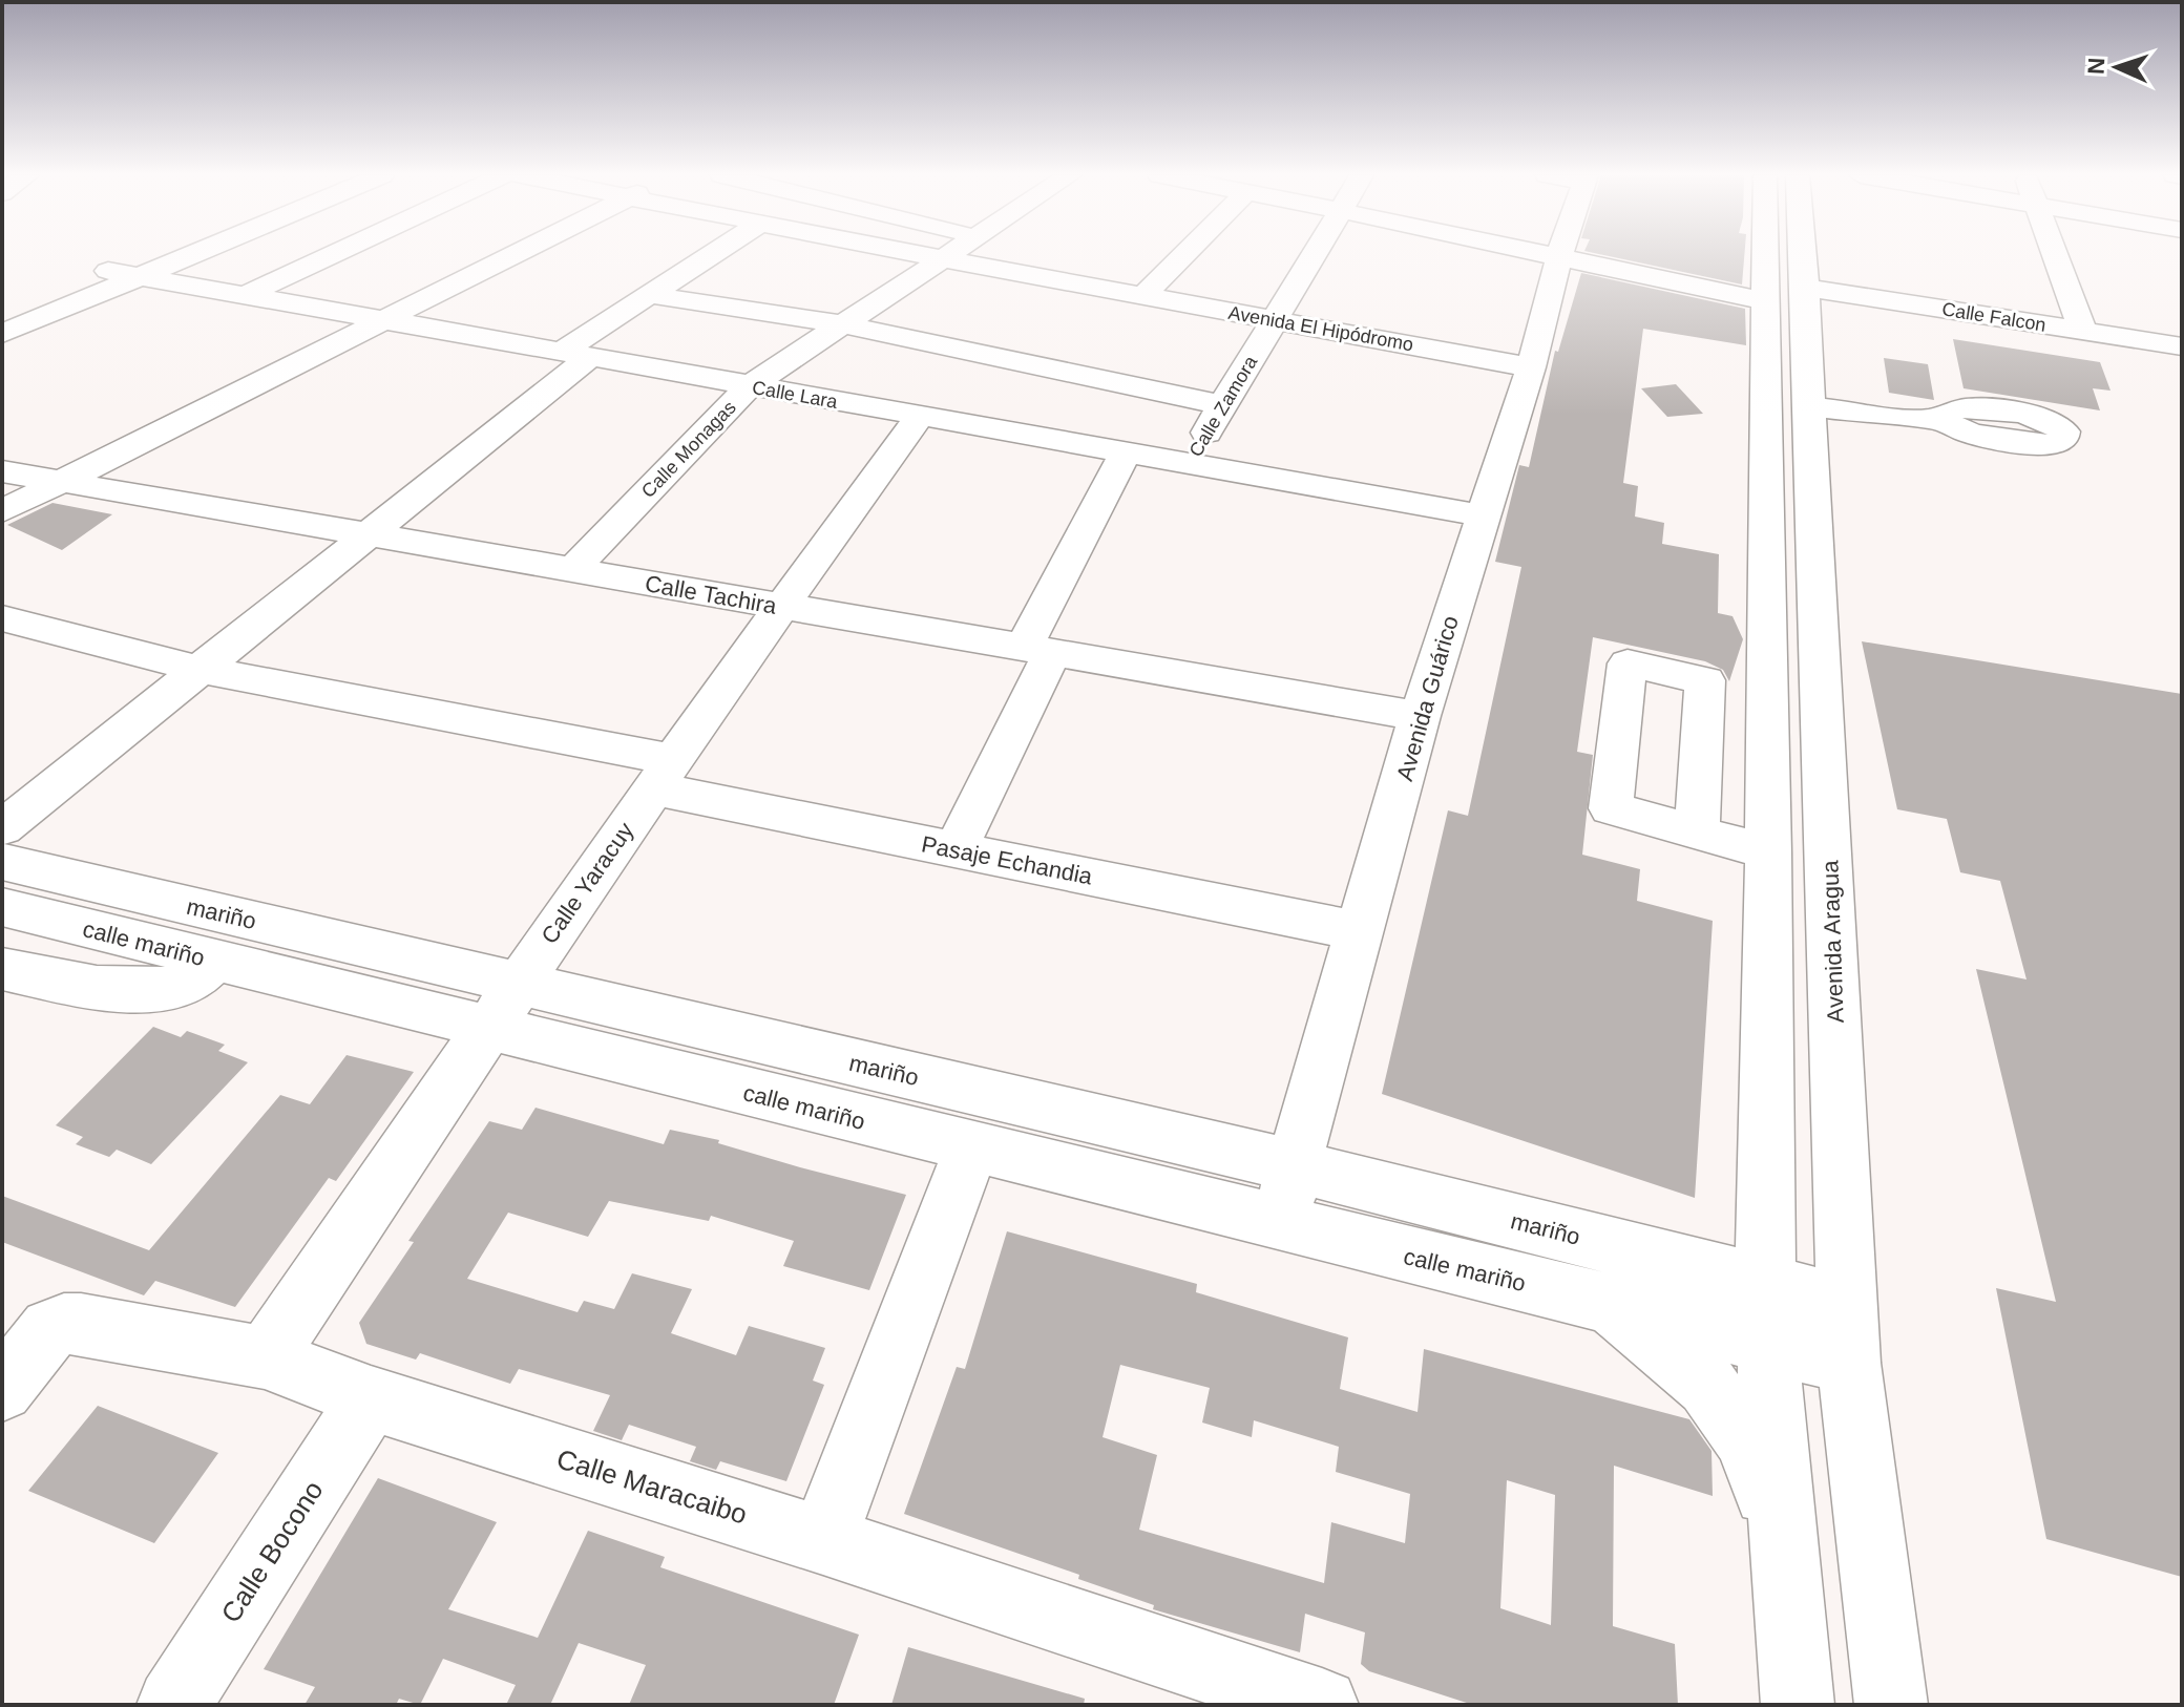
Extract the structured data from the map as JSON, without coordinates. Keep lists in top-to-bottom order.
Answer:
{
  "streets": {
    "street": [
      "Calle Falcon",
      "Avenida El Hipódromo",
      "Calle Lara",
      "Calle Zamora",
      "Calle Monagas",
      "Calle Tachira",
      "Avenida Guárico",
      "Pasaje Echandia",
      "Calle Yaracuy",
      "mariño",
      "Avenida Aragua",
      "calle mariño",
      "Calle Maracaibo",
      "Calle Bocono"
    ]
  },
  "crossings": [
    ["Calle Falcon", "Avenida Guárico"],
    ["Calle Falcon", "Avenida Aragua"],
    ["Avenida El Hipódromo", "Calle Zamora"],
    ["Avenida El Hipódromo", "Calle Monagas"],
    ["Avenida El Hipódromo", "Avenida Guárico"],
    ["Calle Lara", "Calle Zamora"],
    ["Calle Lara", "Calle Monagas"],
    ["Calle Lara", "Avenida Guárico"],
    ["Calle Lara", "Calle Yaracuy"],
    ["Calle Monagas", "Calle Tachira"],
    ["Calle Tachira", "Avenida Guárico"],
    ["Calle Tachira", "Calle Yaracuy"],
    ["Avenida Guárico", "Pasaje Echandia"],
    ["Avenida Guárico", "mariño"],
    ["Avenida Guárico", "calle mariño"],
    ["Pasaje Echandia", "Calle Yaracuy"],
    ["Calle Yaracuy", "mariño"],
    ["Calle Yaracuy", "calle mariño"],
    ["Calle Yaracuy", "Calle Maracaibo"],
    ["mariño", "Avenida Aragua"],
    ["mariño", "calle mariño"],
    ["Avenida Aragua", "calle mariño"],
    ["Calle Maracaibo", "Calle Bocono"]
  ],
  "north": "left"
}
